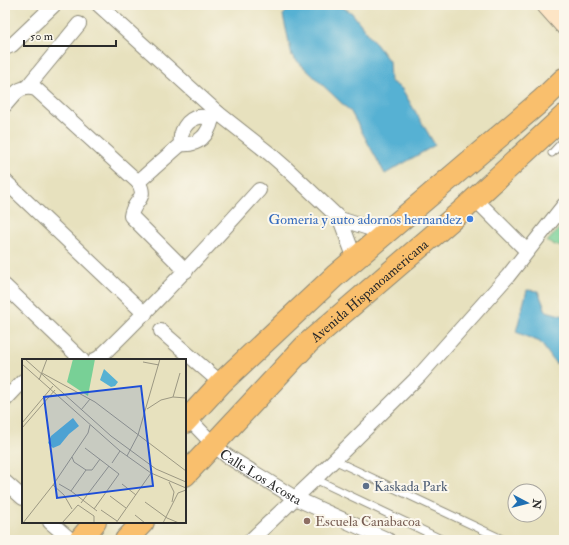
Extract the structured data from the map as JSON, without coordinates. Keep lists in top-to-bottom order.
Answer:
{
  "streets": {
    "main road": ["Avenida Hispanoamericana"],
    "street": ["Calle Los Acosta"]
  },
  "crossings": [
    ["Avenida Hispanoamericana", "Calle Los Acosta"]
  ],
  "places": ["Gomeria y auto adornos hernandez", "Kaskada Park", "Escuela Canabacoa"],
  "scale_bar": "50 m",
  "north": "right"
}
